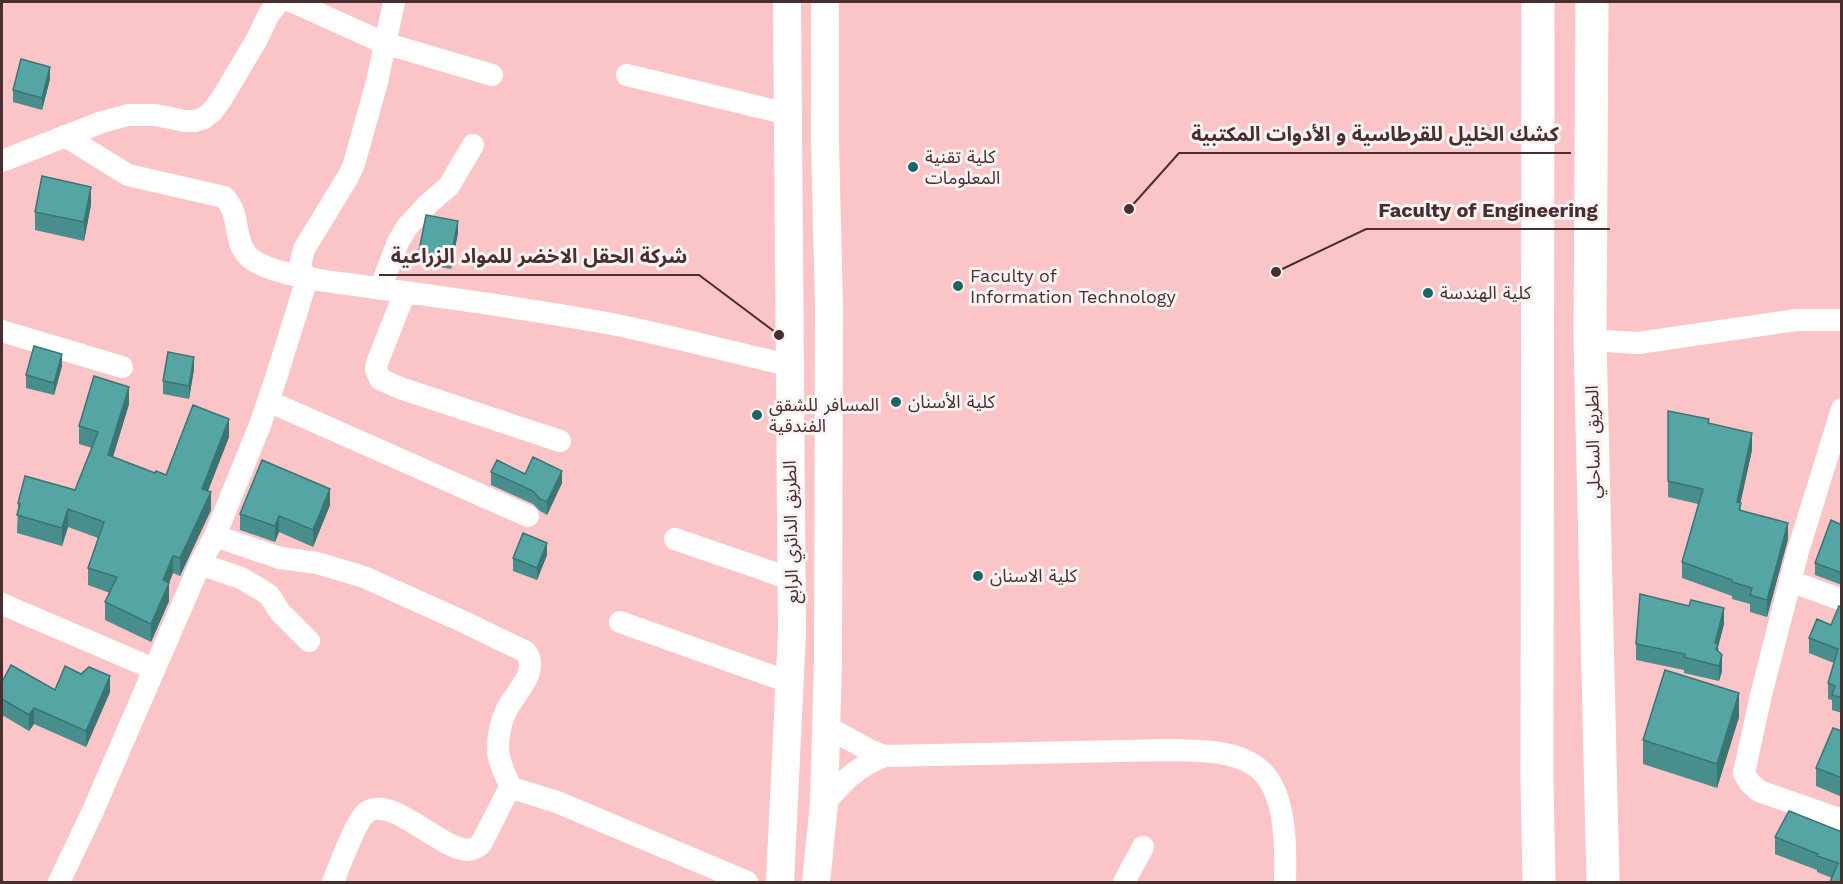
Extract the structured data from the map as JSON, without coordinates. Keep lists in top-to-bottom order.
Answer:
{
  "streets": {
    "highway": ["الطريق الساحلي"],
    "main road": ["الطريق الدائري الرابع"]
  },
  "places": [
    "كلية تقنية المعلومات",
    "كشك الخليل للقرطاسية و الأدوات المكتبية",
    "Faculty of Engineering",
    "Faculty of Information Technology",
    "كلية الهندسة",
    "شركة الحقل الاخضر للمواد الزراعية",
    "كلية الأسنان",
    "المسافر للشقق الفندقية",
    "كلية الاسنان"
  ]
}
